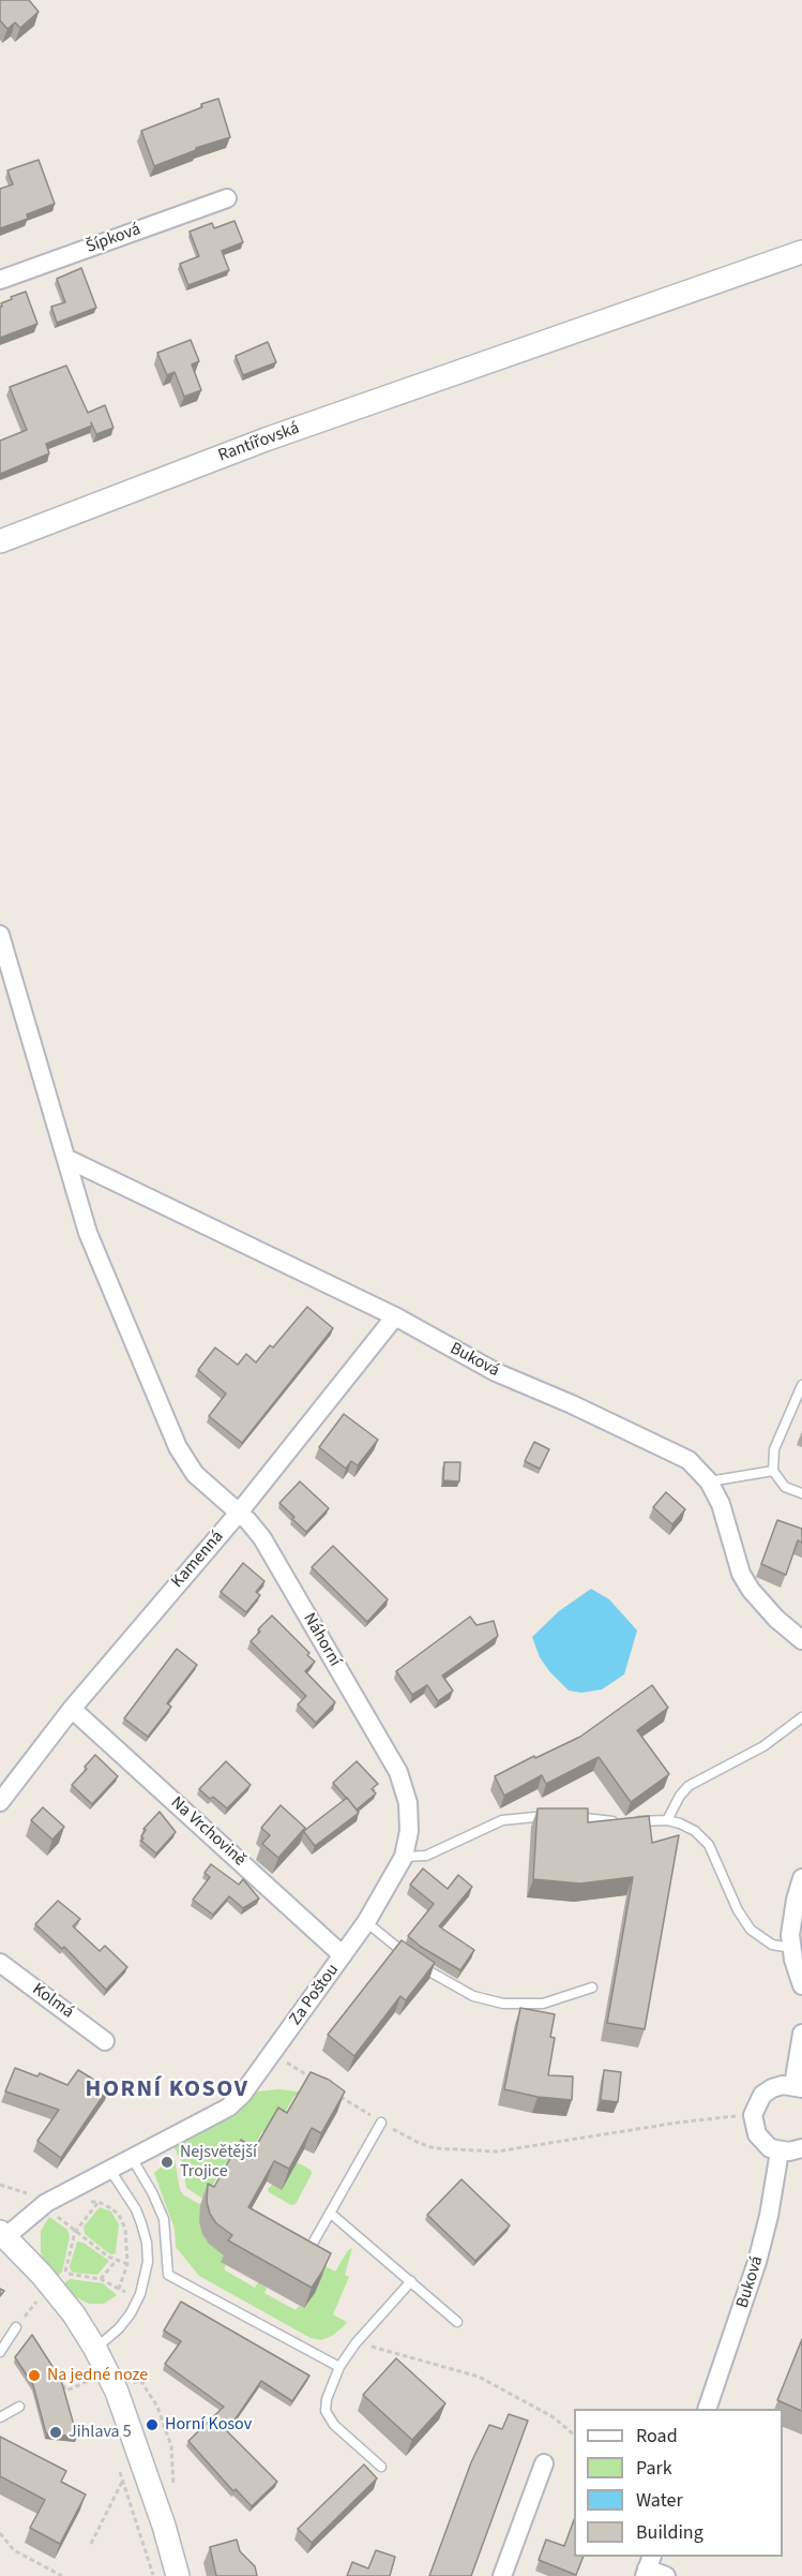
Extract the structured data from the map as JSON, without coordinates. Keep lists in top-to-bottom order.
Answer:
{
  "streets": {
    "street": [
      "Šípková",
      "Rantířovská",
      "Buková",
      "Kamenná",
      "Náhorní",
      "Na Vrchovině",
      "Za Poštou",
      "Kolmá"
    ]
  },
  "crossings": [
    ["Buková", "Kamenná"],
    ["Buková", "Náhorní"],
    ["Kamenná", "Náhorní"],
    ["Kamenná", "Na Vrchovině"],
    ["Náhorní", "Za Poštou"],
    ["Na Vrchovině", "Za Poštou"]
  ],
  "districts": ["HORNÍ KOSOV"],
  "places": [
    "Nejsvětější Trojice",
    "Na jedné noze",
    "Horní Kosov",
    "Jihlava 5"
  ],
  "legend": [
    "Road",
    "Park",
    "Water",
    "Building"
  ]
}
